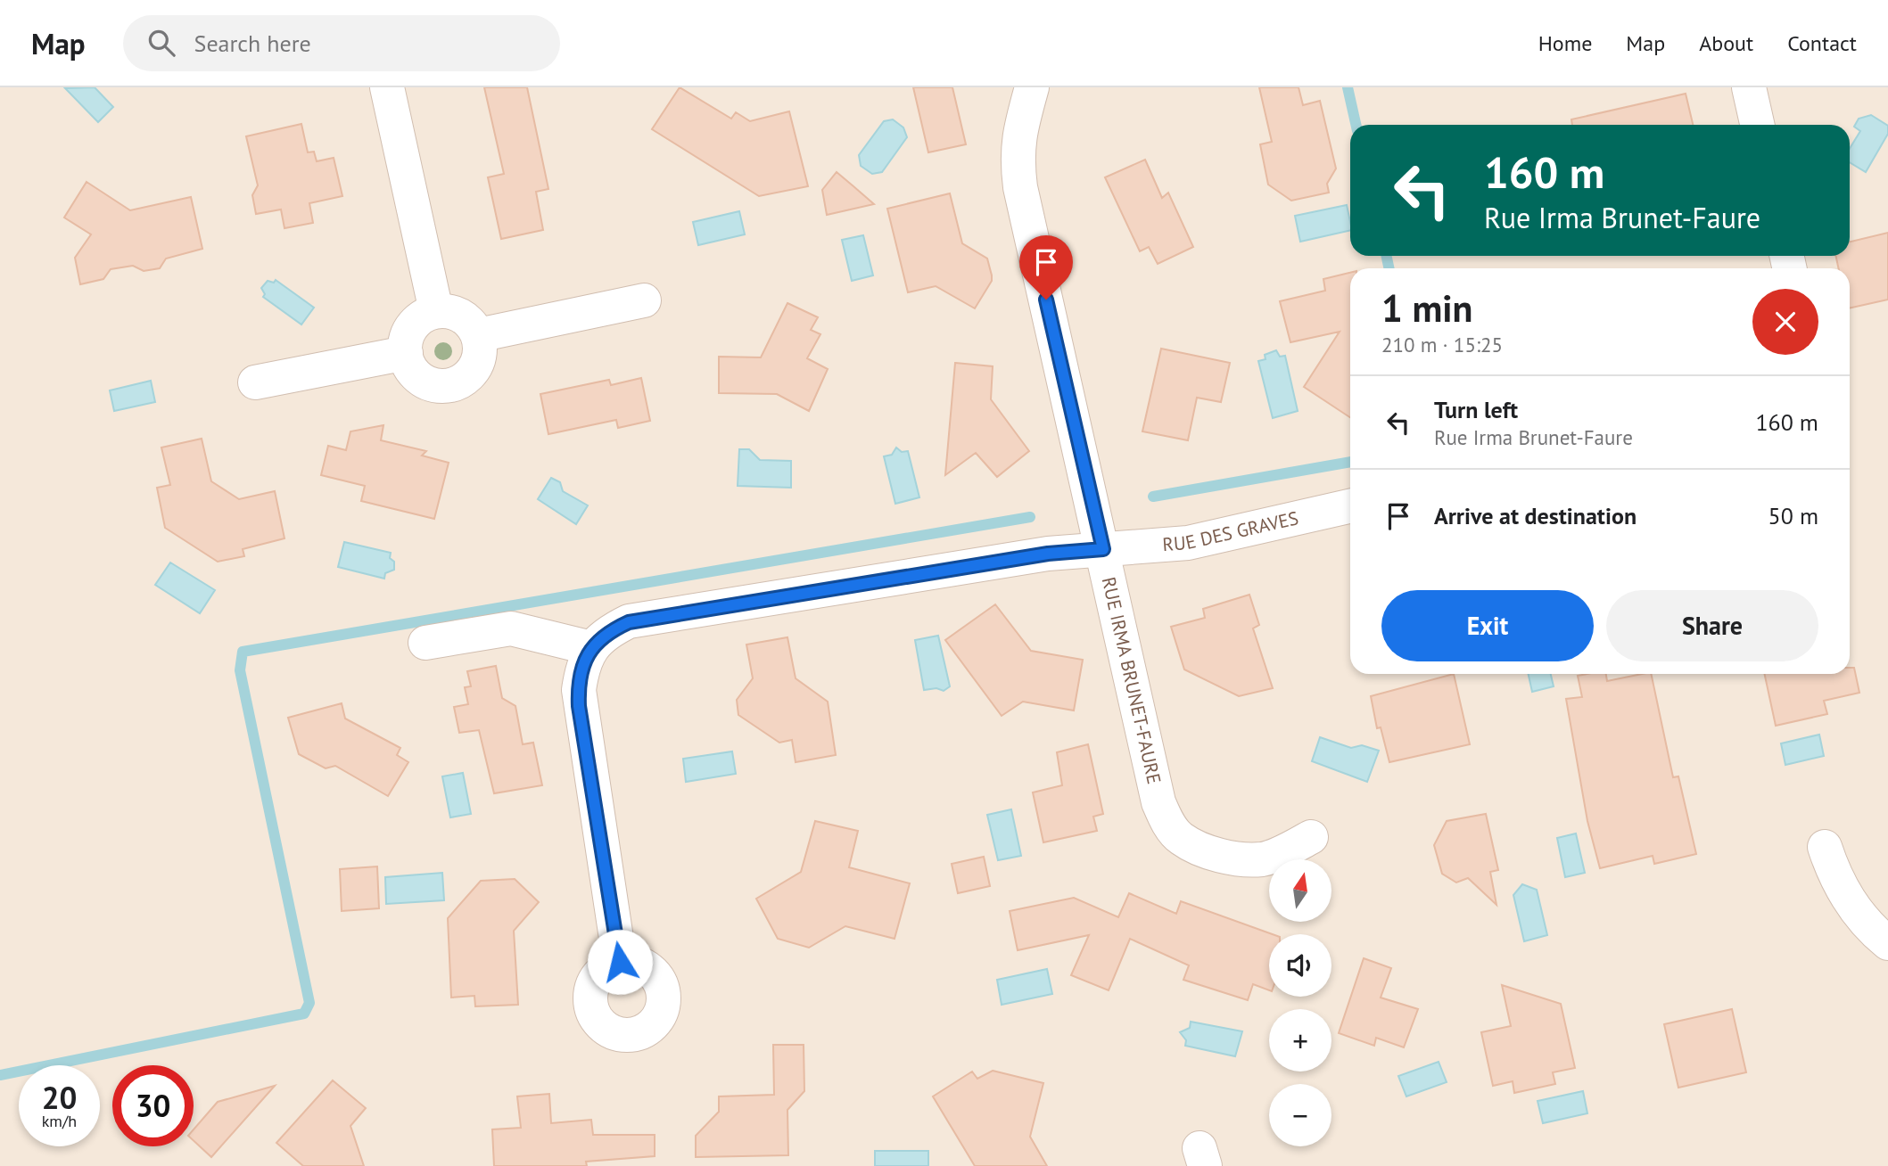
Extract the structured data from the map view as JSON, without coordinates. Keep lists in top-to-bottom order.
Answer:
{
  "streets": {
    "street": ["RUE DES GRAVES", "RUE IRMA BRUNET-FAURE"]
  },
  "crossings": [
    ["RUE DES GRAVES", "RUE IRMA BRUNET-FAURE"]
  ],
  "north": "top",
  "page": {
    "header": "Map",
    "search": "Search here",
    "nav": [
      "Home",
      "Map",
      "About",
      "Contact"
    ],
    "turn": ["160 m", "Rue Irma Brunet-Faure"],
    "heading": ["1 min", "210 m · 15:25"],
    "list": [
      {
        "name": "Turn left",
        "note": "Rue Irma Brunet-Faure",
        "value": "160 m"
      },
      {
        "name": "Arrive at destination",
        "value": "50 m"
      }
    ],
    "buttons": ["Exit", "Share"],
    "map_buttons": ["+", "−"],
    "speed": "20 km/h",
    "limit": "30"
  }
}
